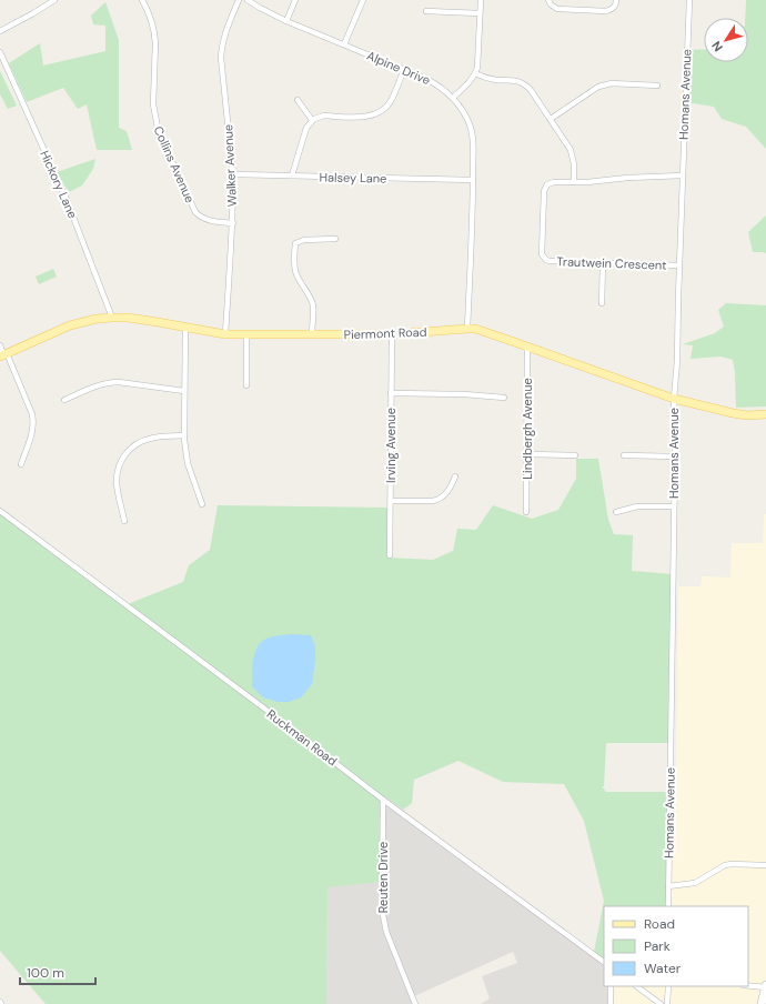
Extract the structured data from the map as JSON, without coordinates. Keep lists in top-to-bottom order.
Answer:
{
  "streets": {
    "main road": ["Piermont Road"],
    "street": [
      "Alpine Drive",
      "Homans Avenue",
      "Collins Avenue",
      "Walker Avenue",
      "Halsey Lane",
      "Hickory Lane",
      "Trautwein Crescent",
      "Lindbergh Avenue",
      "Irving Avenue",
      "Ruckman Road",
      "Reuten Drive"
    ]
  },
  "crossings": [
    ["Alpine Drive", "Halsey Lane"],
    ["Alpine Drive", "Piermont Road"],
    ["Homans Avenue", "Trautwein Crescent"],
    ["Homans Avenue", "Piermont Road"],
    ["Collins Avenue", "Walker Avenue"],
    ["Walker Avenue", "Halsey Lane"],
    ["Walker Avenue", "Piermont Road"],
    ["Hickory Lane", "Piermont Road"],
    ["Piermont Road", "Lindbergh Avenue"],
    ["Piermont Road", "Irving Avenue"],
    ["Ruckman Road", "Reuten Drive"]
  ],
  "legend": ["Road", "Park", "Water"],
  "scale_bar": "100 m",
  "north": "bottom left"
}
